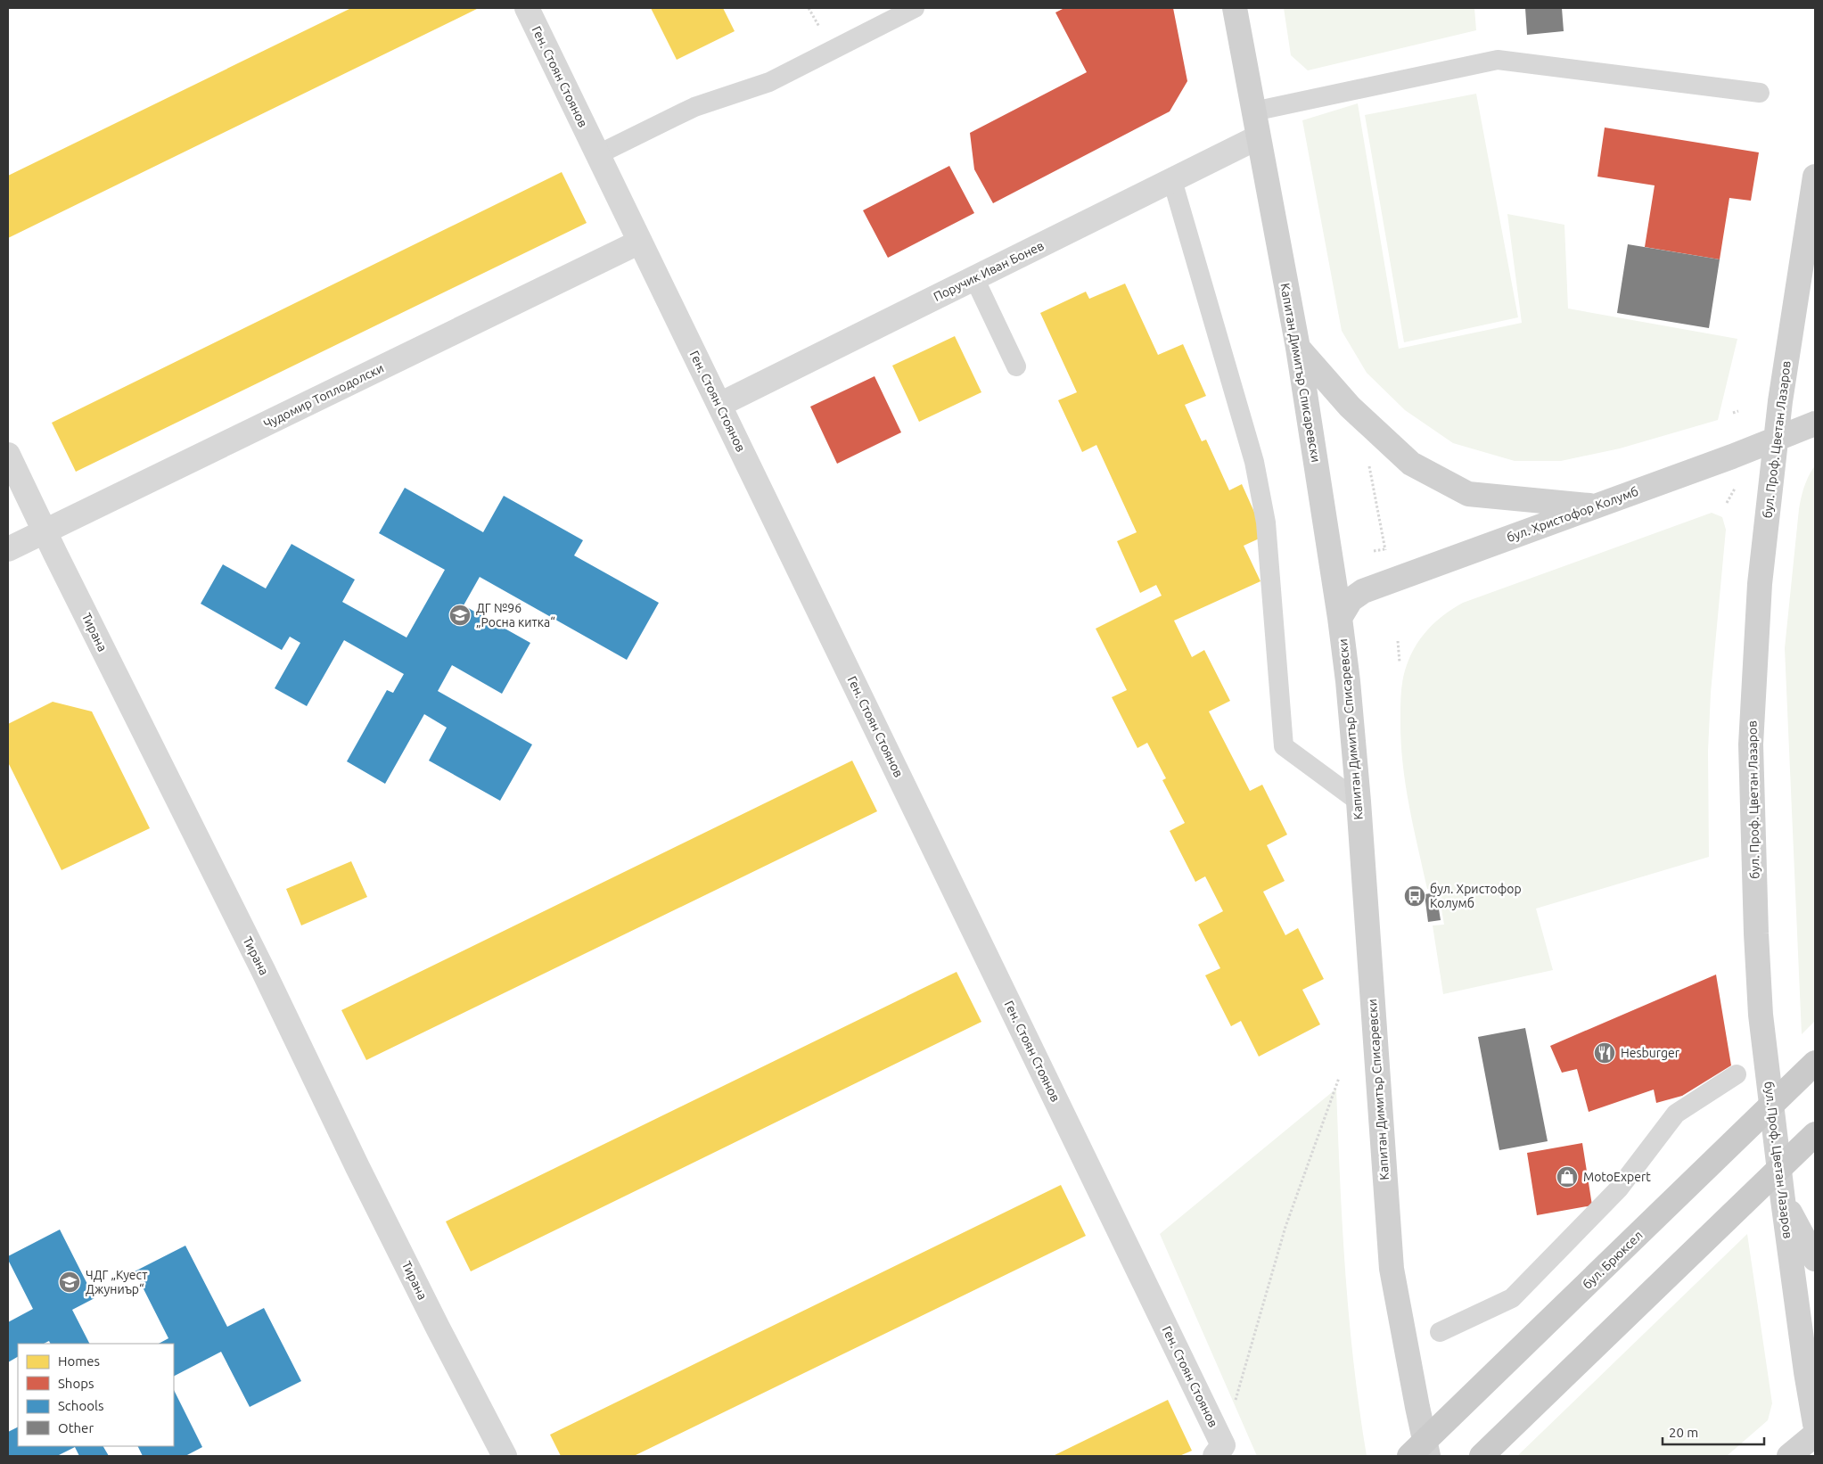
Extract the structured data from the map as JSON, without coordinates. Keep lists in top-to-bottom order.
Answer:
{
  "streets": {
    "main road": ["бул. Брюксел"],
    "street": [
      "Ген. Стоян Стоянов",
      "Поручик Иван Бонев",
      "Капитан Димитър Списаревски",
      "Чудомир Топлодолски",
      "бул. Проф. Цветан Лазаров",
      "бул. Христофор Колумб",
      "Тирана"
    ]
  },
  "crossings": [
    ["Ген. Стоян Стоянов", "Поручик Иван Бонев"],
    ["Ген. Стоян Стоянов", "Чудомир Топлодолски"],
    ["Поручик Иван Бонев", "Капитан Димитър Списаревски"],
    ["Капитан Димитър Списаревски", "бул. Христофор Колумб"],
    ["Чудомир Топлодолски", "Тирана"],
    ["бул. Проф. Цветан Лазаров", "бул. Христофор Колумб"]
  ],
  "places": {
    "school or university": ["ДГ №96 „Росна китка“", "ЧДГ „Куест Джуниър“"],
    "bus stop": ["бул. Христофор Колумб"],
    "restaurant": ["Hesburger"],
    "shop": ["MotoExpert"]
  },
  "legend": [
    "Homes",
    "Shops",
    "Schools",
    "Other"
  ],
  "scale_bar": "20 m"
}
